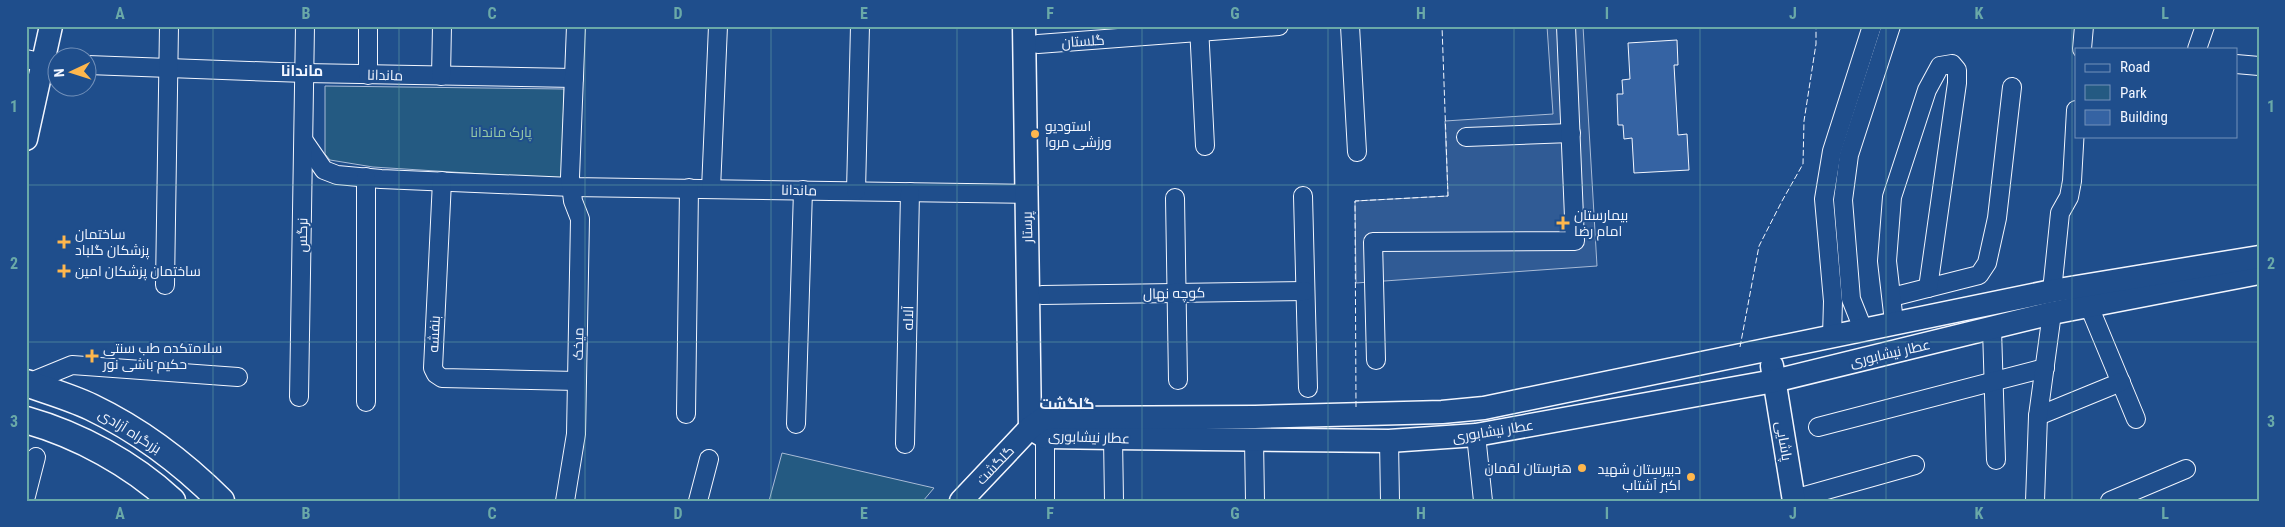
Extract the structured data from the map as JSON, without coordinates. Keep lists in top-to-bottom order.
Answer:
{
  "streets": {
    "highway": ["بزرگراه آزادی"],
    "main road": [
      "پرستار",
      "عطار نیشابوری",
      "پاشایی",
      "گلگشت"
    ],
    "street": [
      "گلستان",
      "ماندانا",
      "نرگس",
      "کوچه نهال",
      "آلاله",
      "بنفشه",
      "میخک"
    ]
  },
  "crossings": [
    ["گلستان", "پرستار"],
    ["ماندانا", "پرستار"],
    ["ماندانا", "نرگس"],
    ["ماندانا", "آلاله"],
    ["ماندانا", "بنفشه"],
    ["ماندانا", "میخک"],
    ["پرستار", "کوچه نهال"],
    ["پرستار", "عطار نیشابوری"],
    ["پرستار", "گلگشت"],
    ["بنفشه", "میخک"],
    ["عطار نیشابوری", "پاشایی"],
    ["عطار نیشابوری", "گلگشت"]
  ],
  "districts": ["ماندانا", "گلگشت"],
  "parks": ["پارک ماندانا"],
  "places": {
    "other": ["استودیو ورزشی مروا", "هنرستان لقمان", "دبیرستان شهید اکبر آشتاب"],
    "health": [
      "بیمارستان امام رضا",
      "ساختمان پزشکان گلباد",
      "ساختمان پزشکان امین",
      "سلامتکده طب سنتی حکیم باشی نور"
    ]
  },
  "legend": ["Road", "Park", "Building"],
  "north": "left",
  "grid": {
    "columns": [
      "A",
      "B",
      "C",
      "D",
      "E",
      "F",
      "G",
      "H",
      "I",
      "J",
      "K",
      "L"
    ],
    "rows": ["1", "2", "3"]
  }
}
